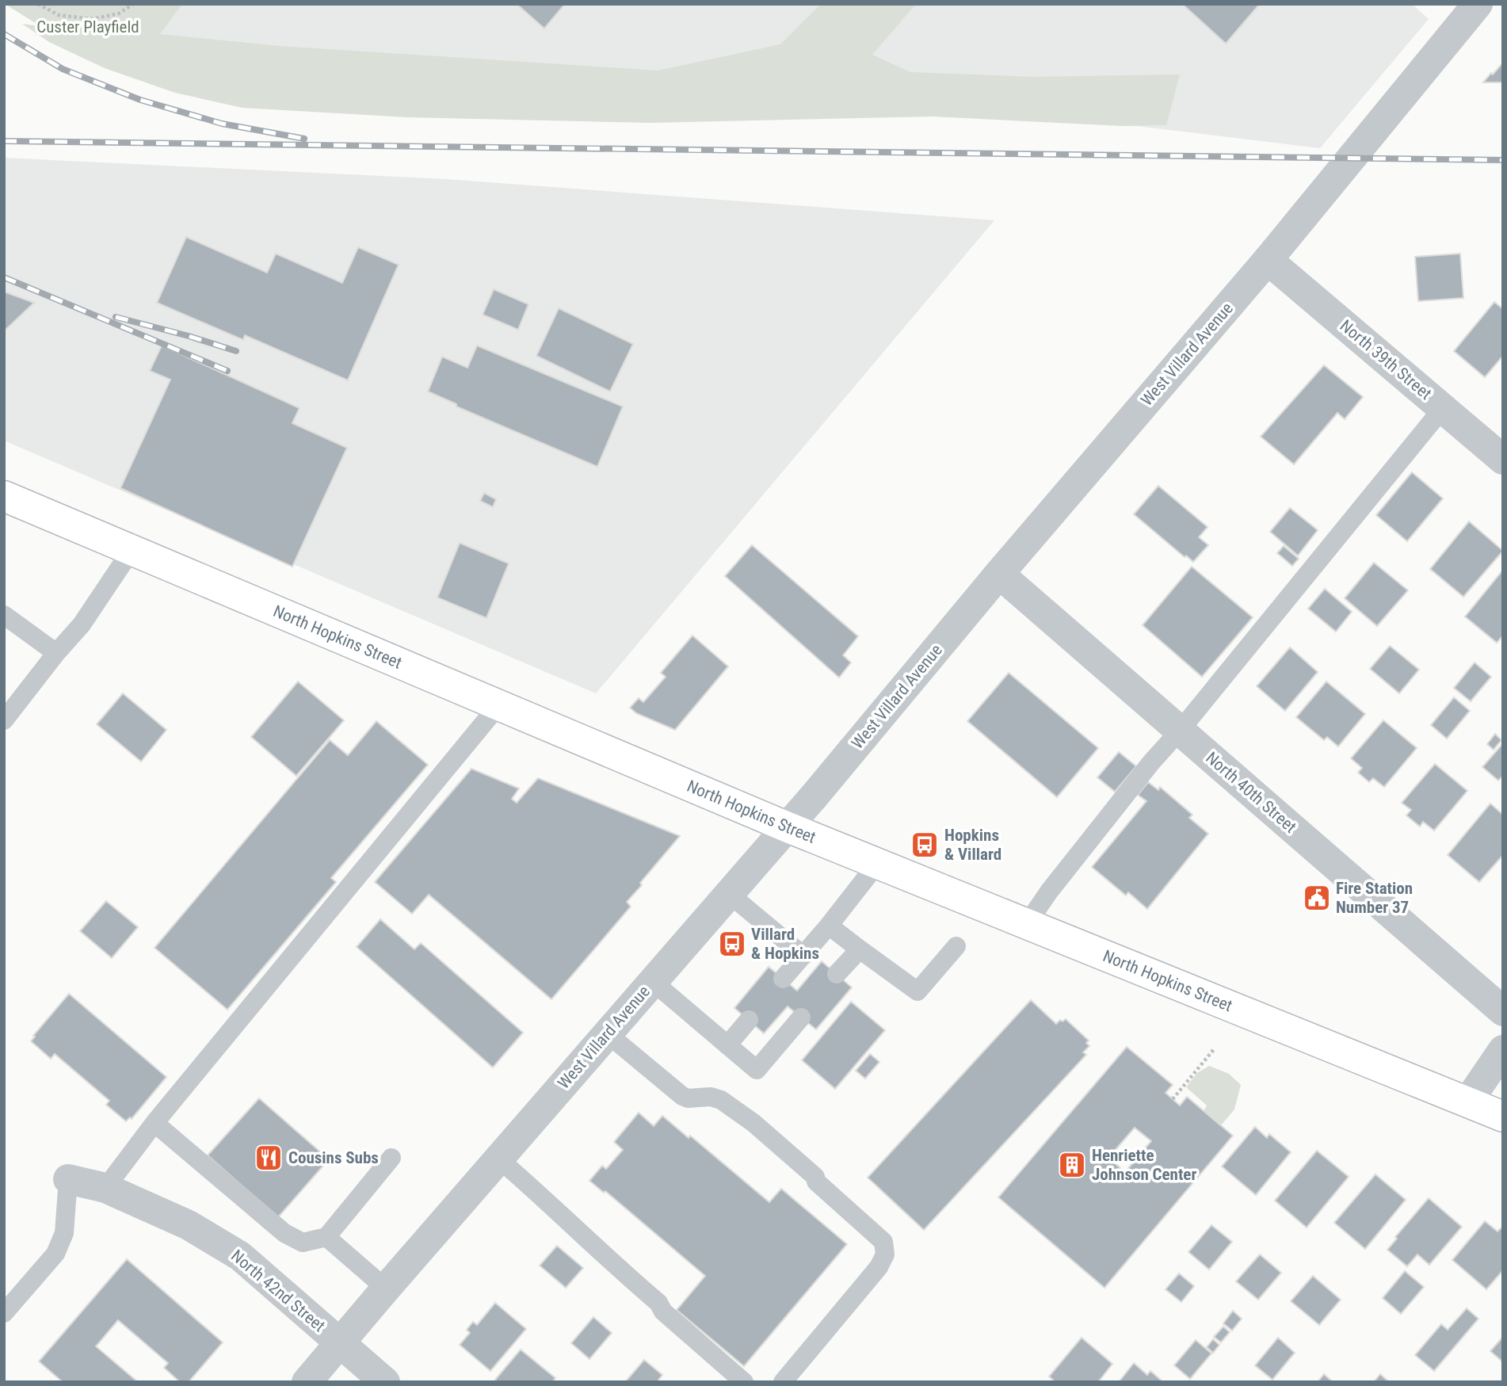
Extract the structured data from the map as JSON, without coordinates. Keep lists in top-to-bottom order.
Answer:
{
  "streets": {
    "main road": ["North Hopkins Street"],
    "street": [
      "West Villard Avenue",
      "North 39th Street",
      "North 40th Street",
      "North 42nd Street"
    ]
  },
  "crossings": [
    ["West Villard Avenue", "North 39th Street"],
    ["West Villard Avenue", "North Hopkins Street"],
    ["West Villard Avenue", "North 40th Street"],
    ["West Villard Avenue", "North 42nd Street"]
  ],
  "parks": ["Custer Playfield"],
  "places": {
    "bus stop": ["Hopkins & Villard", "Villard & Hopkins"],
    "public building": ["Fire Station Number 37"],
    "restaurant": ["Cousins Subs"],
    "building": ["Henriette Johnson Center"]
  }
}
